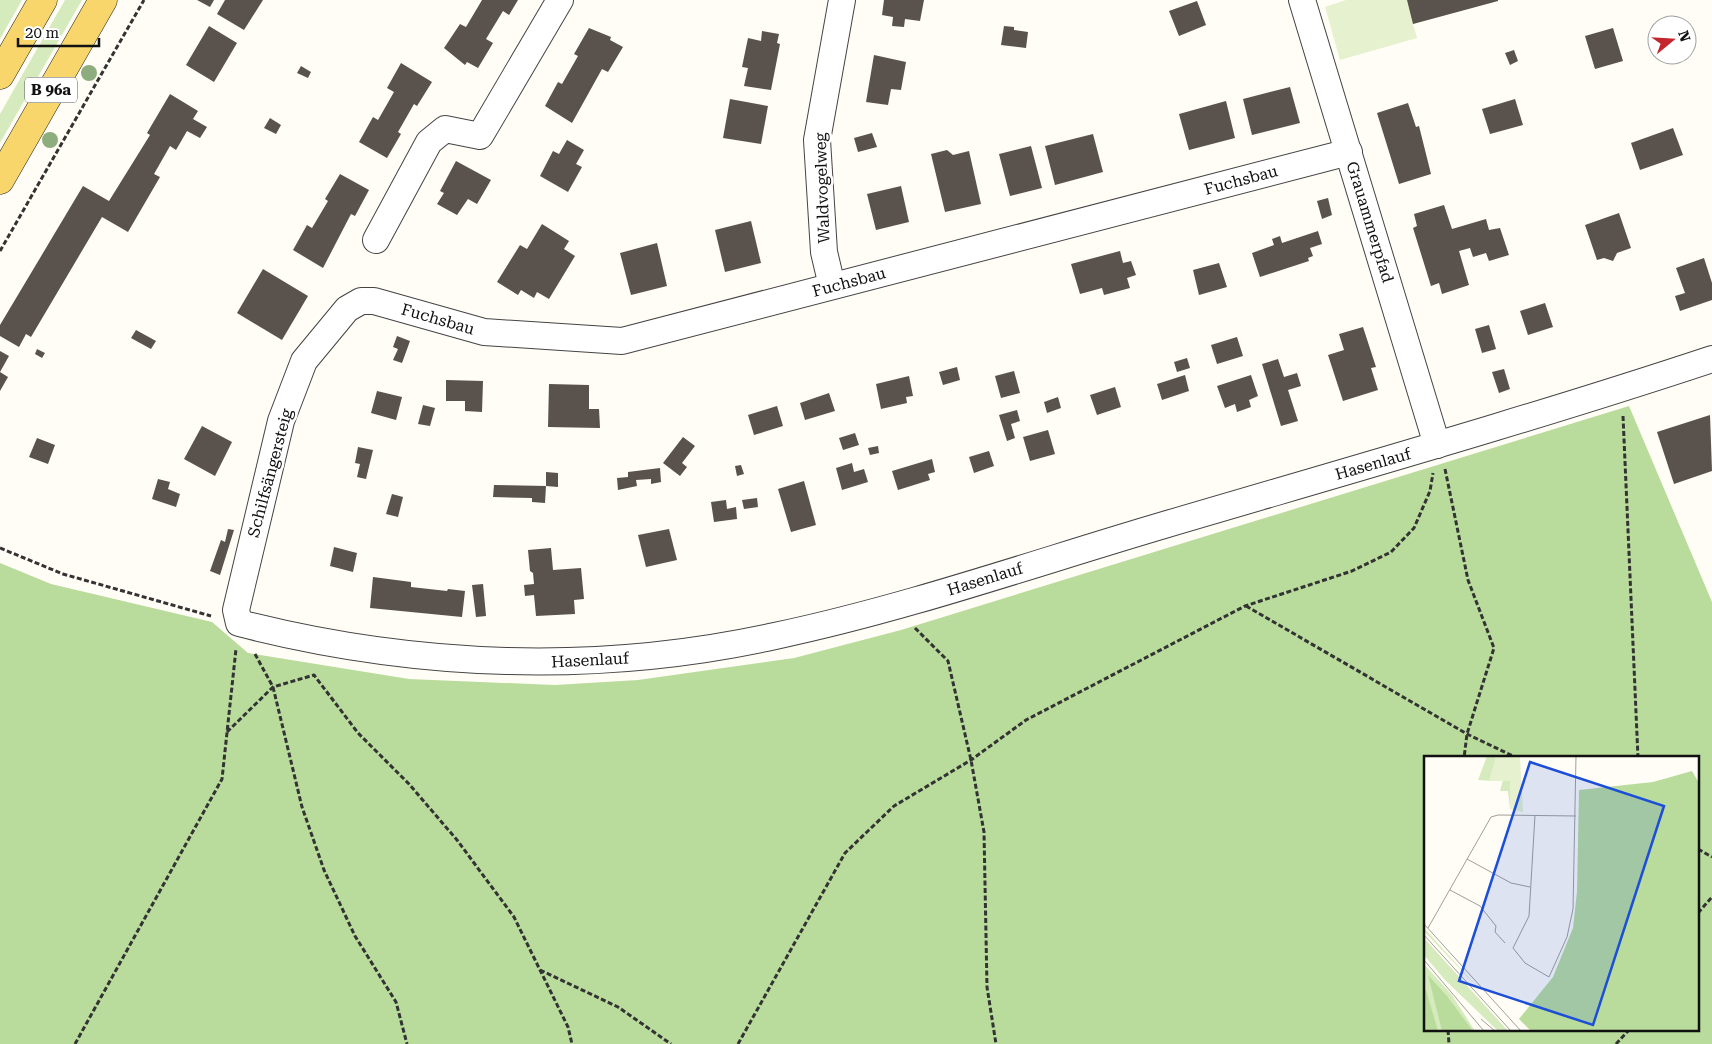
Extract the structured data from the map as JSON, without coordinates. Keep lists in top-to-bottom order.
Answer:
{
  "streets": {
    "main road": ["B 96a"],
    "street": [
      "Fuchsbau",
      "Waldvogelweg",
      "Grauammerpfad",
      "Hasenlauf",
      "Schilfsängersteig"
    ]
  },
  "crossings": [
    ["Fuchsbau", "Waldvogelweg"],
    ["Fuchsbau", "Grauammerpfad"],
    ["Fuchsbau", "Schilfsängersteig"],
    ["Grauammerpfad", "Hasenlauf"],
    ["Hasenlauf", "Schilfsängersteig"]
  ],
  "scale_bar": "20 m",
  "north": "right"
}
